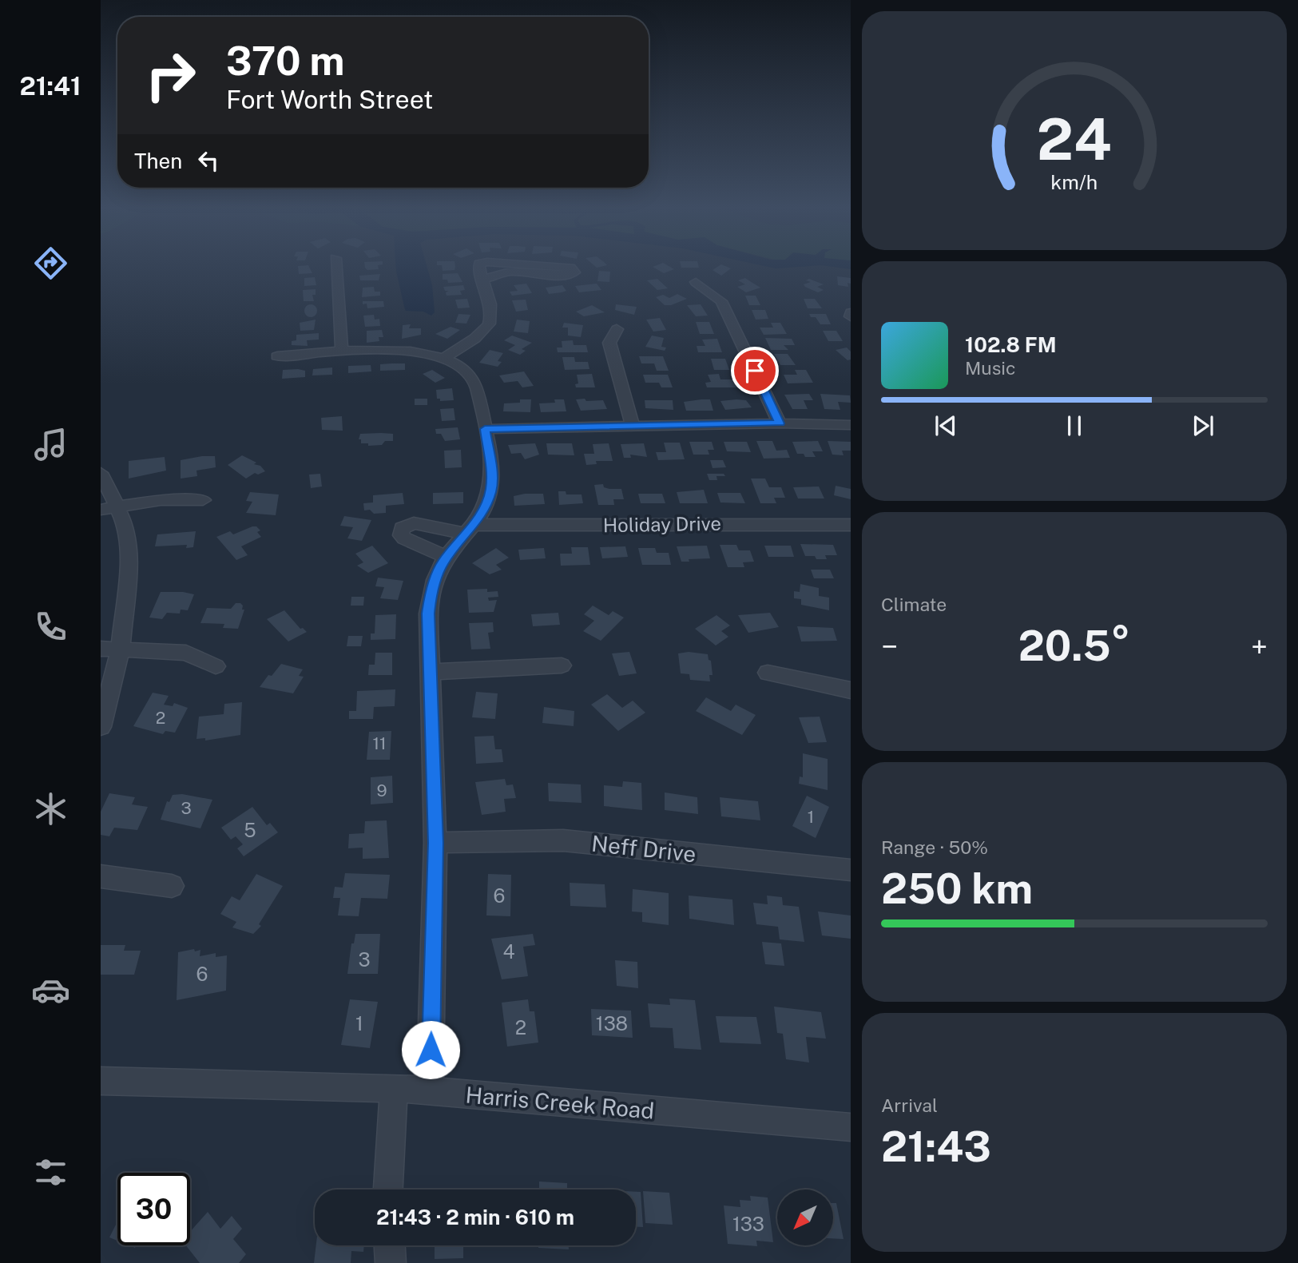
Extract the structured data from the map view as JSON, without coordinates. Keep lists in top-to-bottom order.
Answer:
{
  "streets": {
    "street": ["Holiday Drive", "Neff Drive", "Harris Creek Road"]
  },
  "house_numbers": [
    "2",
    "11",
    "9",
    "3",
    "1",
    "5",
    "6",
    "4",
    "3",
    "6",
    "1",
    "138",
    "2",
    "133"
  ],
  "north": "bottom left",
  "page": {
    "tabs": "21:41",
    "turn": ["370 m", "Fort Worth Street"],
    "then": "Then",
    "song": ["102.8 FM", "Music"],
    "tile": [
      "Climate",
      ["Range · 50%", "250 km"],
      ["Arrival", "21:43"]
    ],
    "heat": ["−", "20.5°", "+"],
    "limit": "30",
    "trip": "21:43 · 2 min · 610 m",
    "gauge": ["24", "km/h"]
  }
}
